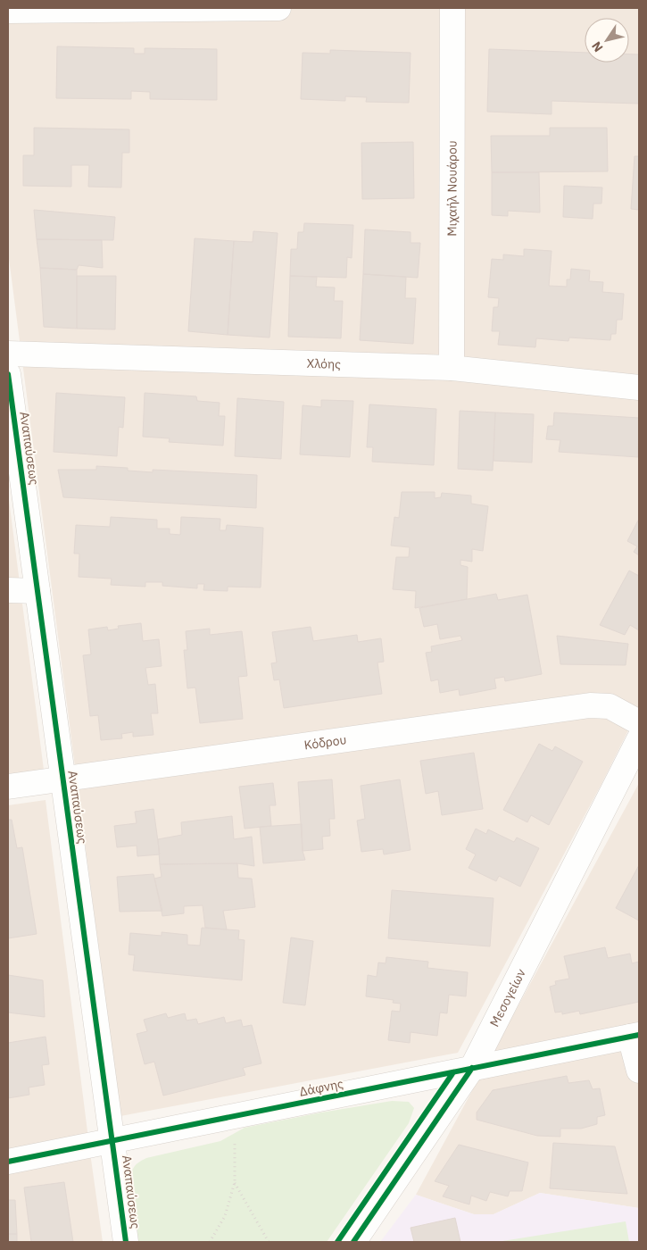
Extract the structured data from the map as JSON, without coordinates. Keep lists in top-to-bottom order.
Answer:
{
  "streets": {
    "street": [
      "Μιχαήλ Νουάρου",
      "Χλόης",
      "Αναπαύσεως",
      "Κόδρου",
      "Μεσογείων",
      "Δάφνης"
    ]
  },
  "crossings": [
    ["Μιχαήλ Νουάρου", "Χλόης"],
    ["Αναπαύσεως", "Κόδρου"],
    ["Αναπαύσεως", "Δάφνης"],
    ["Μεσογείων", "Δάφνης"]
  ],
  "north": "bottom left"
}
